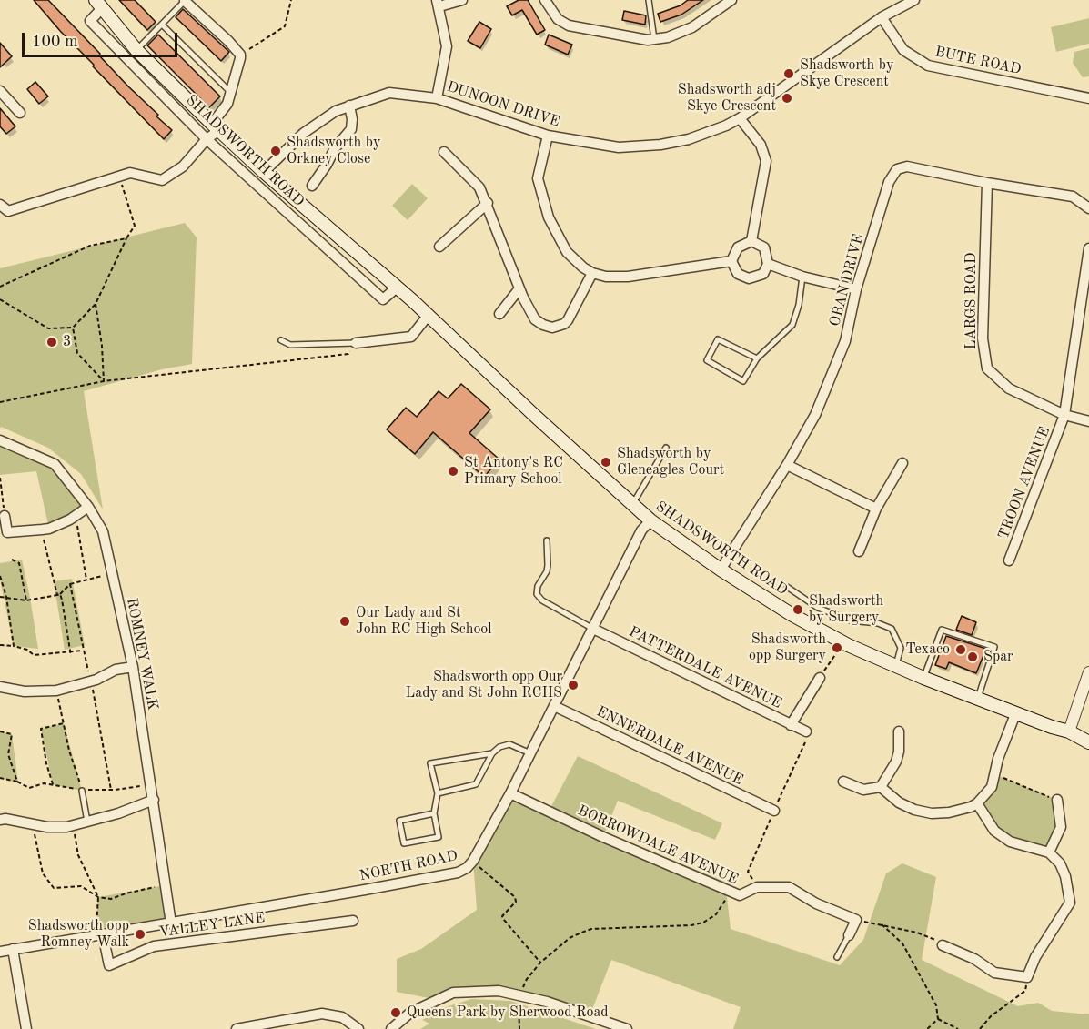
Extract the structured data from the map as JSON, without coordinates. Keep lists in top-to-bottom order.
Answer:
{
  "streets": {
    "main road": ["SHADSWORTH ROAD"],
    "street": [
      "BUTE ROAD",
      "DUNOON DRIVE",
      "OBAN DRIVE",
      "LARGS ROAD",
      "TROON AVENUE",
      "ROMNEY WALK",
      "PATTERDALE AVENUE",
      "ENNERDALE AVENUE",
      "BORROWDALE AVENUE",
      "NORTH ROAD",
      "VALLEY LANE"
    ]
  },
  "crossings": [
    ["BUTE ROAD", "DUNOON DRIVE"],
    ["DUNOON DRIVE", "SHADSWORTH ROAD"],
    ["SHADSWORTH ROAD", "OBAN DRIVE"],
    ["SHADSWORTH ROAD", "NORTH ROAD"],
    ["OBAN DRIVE", "LARGS ROAD"],
    ["LARGS ROAD", "TROON AVENUE"],
    ["ROMNEY WALK", "NORTH ROAD"],
    ["PATTERDALE AVENUE", "NORTH ROAD"],
    ["ENNERDALE AVENUE", "NORTH ROAD"],
    ["BORROWDALE AVENUE", "NORTH ROAD"],
    ["NORTH ROAD", "VALLEY LANE"]
  ],
  "places": [
    "Shadsworth by Skye Crescent",
    "Shadsworth adj Skye Crescent",
    "Shadsworth by Orkney Close",
    "3",
    "Shadsworth by Gleneagles Court",
    "St Antony's RC Primary School",
    "Shadsworth by Surgery",
    "Our Lady and St John RC High School",
    "Shadsworth opp Surgery",
    "Texaco",
    "Spar",
    "Shadsworth opp Our Lady and St John RCHS",
    "Shadsworth opp Romney Walk",
    "Queens Park by Sherwood Road"
  ],
  "scale_bar": "100 m"
}
